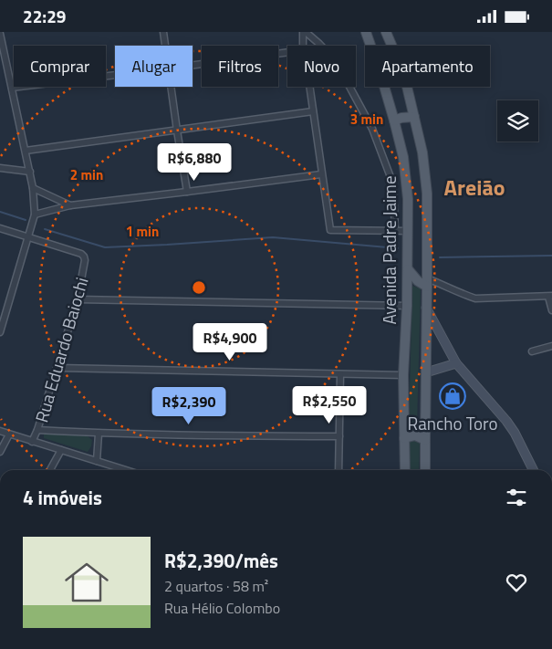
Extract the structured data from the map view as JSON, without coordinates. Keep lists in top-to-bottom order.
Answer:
{
  "streets": {
    "main road": ["Avenida Padre Jaime"],
    "street": ["Rua Eduardo Baiochi"]
  },
  "districts": ["Areião"],
  "places": {
    "shop": ["Rancho Toro"]
  },
  "page": {
    "status": "22:29",
    "chip": [
      "Comprar",
      "Alugar",
      "Filtros",
      "Novo",
      "Apartamento"
    ],
    "price": [
      "R$6,880",
      "R$4,900",
      "R$2,550",
      "R$2,390"
    ],
    "heading": "4 imóveis",
    "list": [
      {
        "name": "R$2,390/mês",
        "note": "2 quartos · 58 m² · Rua Hélio Colombo"
      }
    ]
  },
  "rings": ["3 min", "2 min", "1 min"]
}
